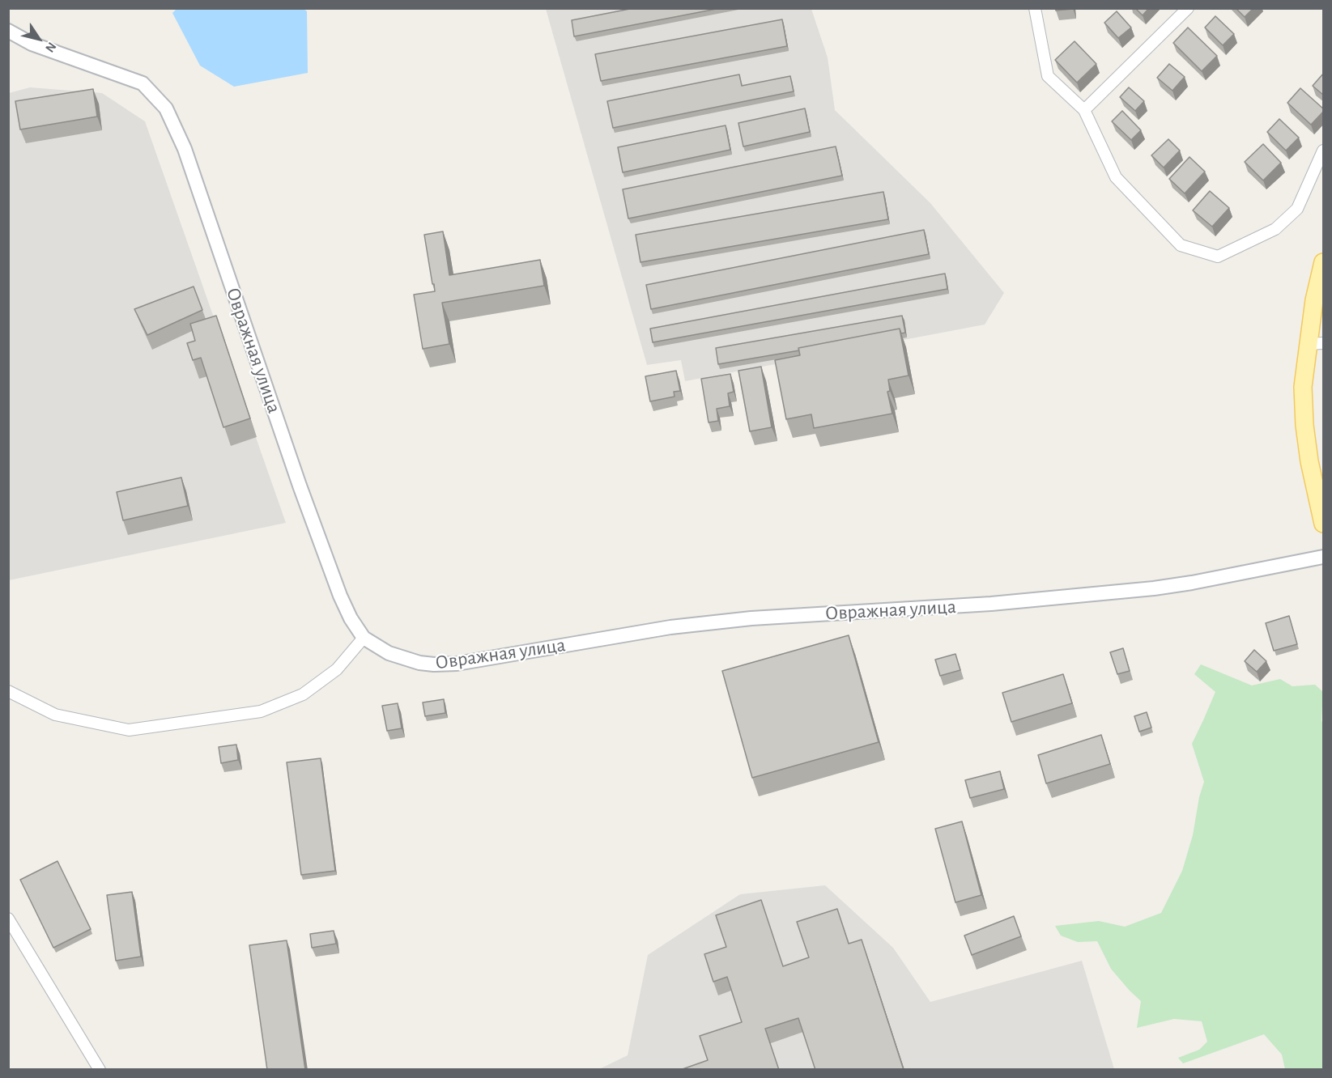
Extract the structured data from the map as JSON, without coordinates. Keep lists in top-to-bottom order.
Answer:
{
  "streets": {
    "street": ["Овражная улица"]
  },
  "north": "bottom right"
}
